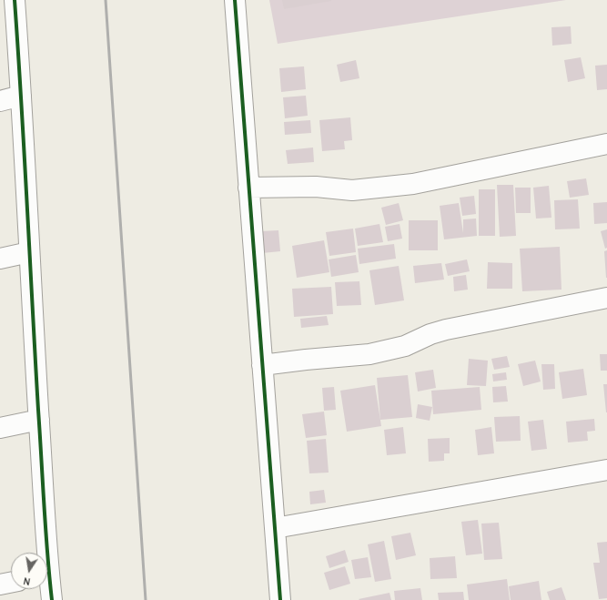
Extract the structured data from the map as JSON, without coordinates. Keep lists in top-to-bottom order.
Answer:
{
  "north": "bottom"
}
